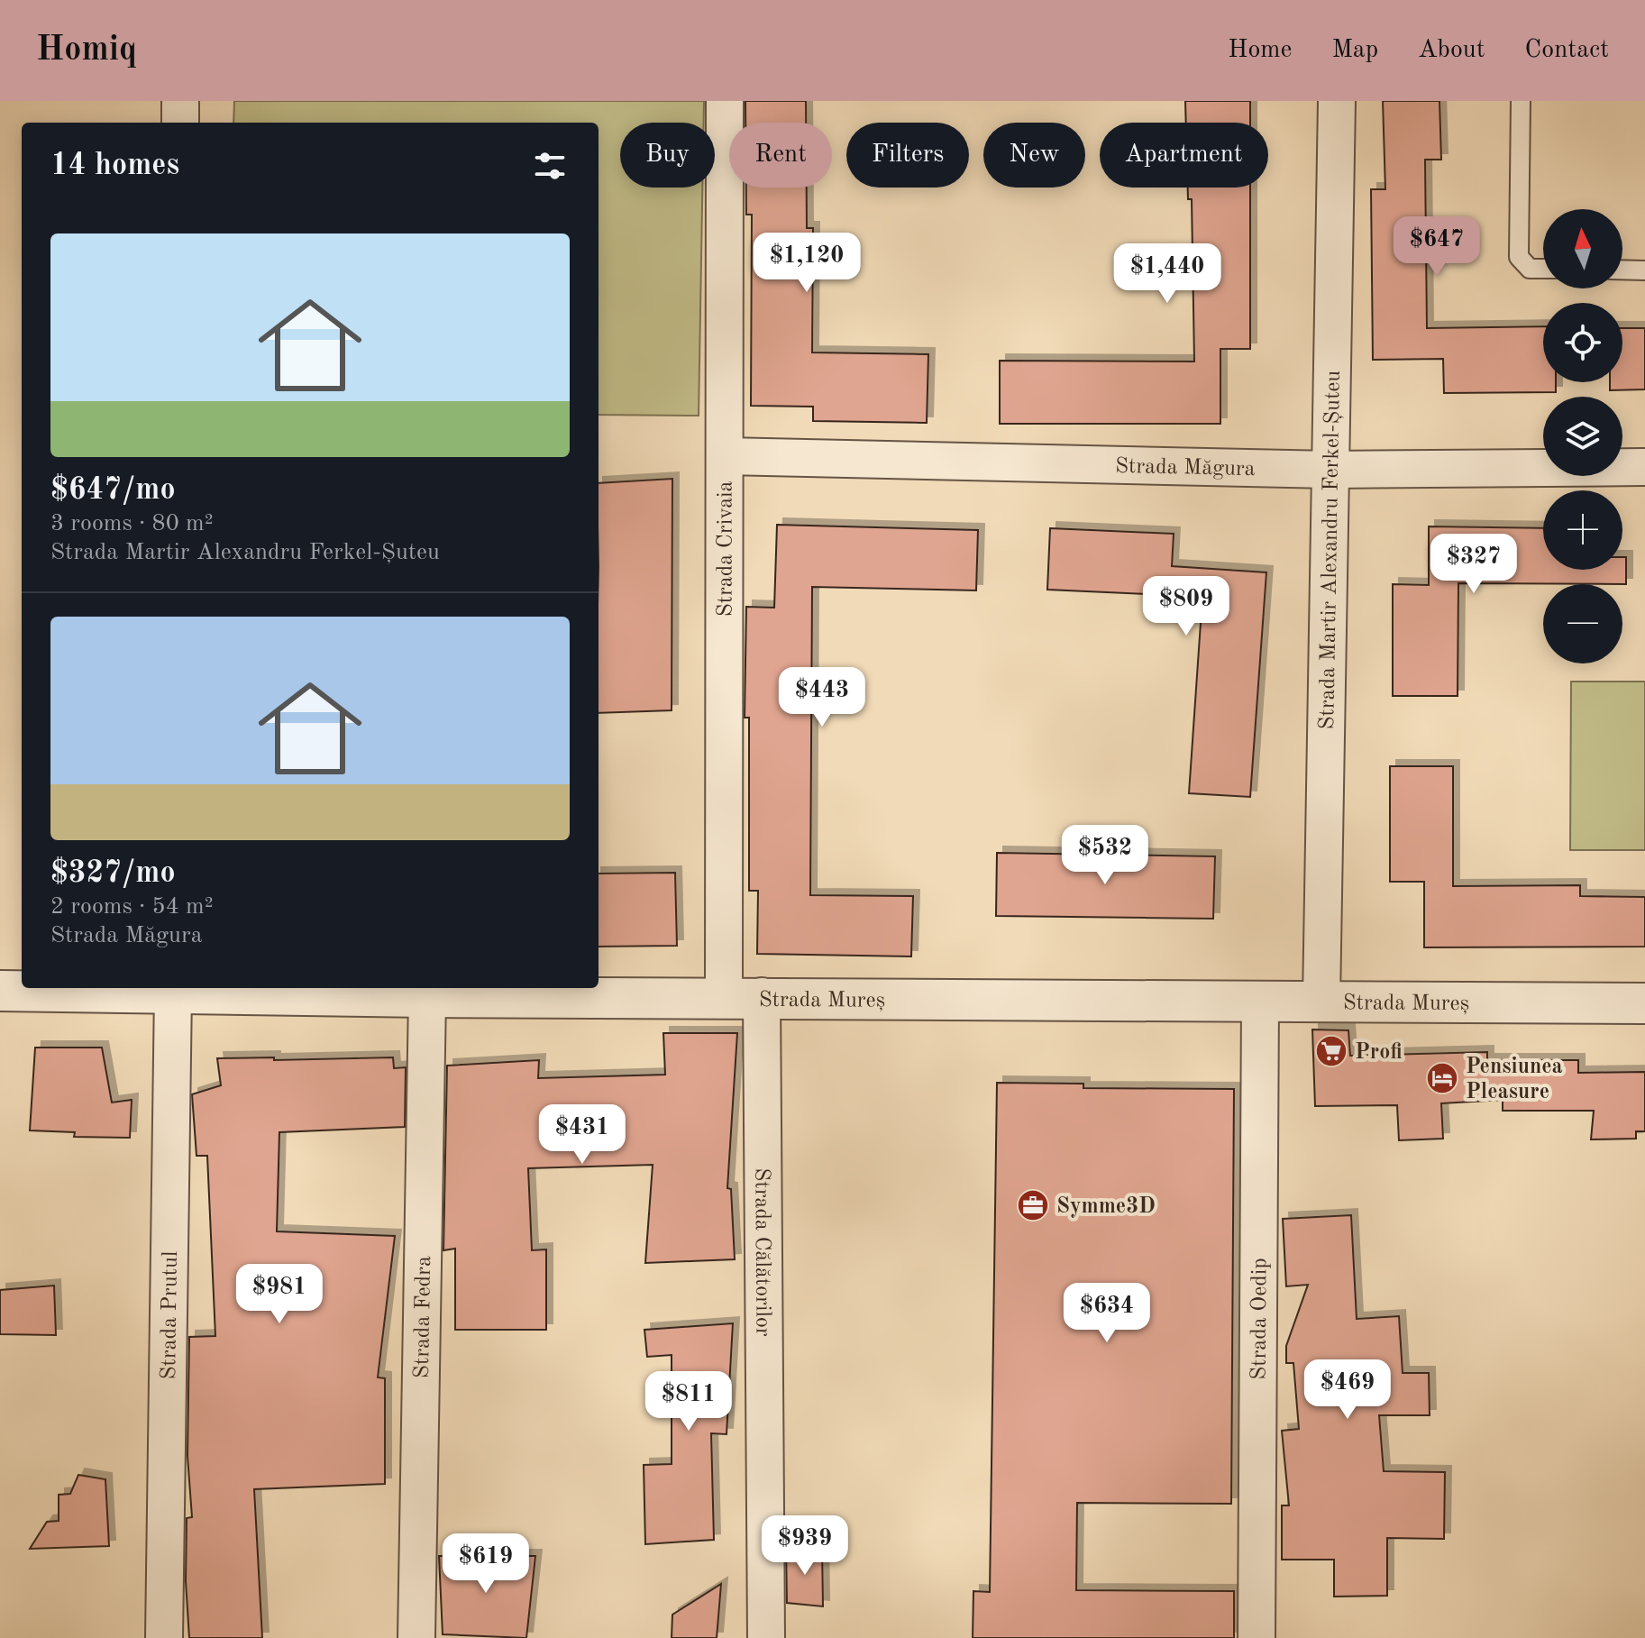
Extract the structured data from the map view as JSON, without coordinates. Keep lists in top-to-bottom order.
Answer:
{
  "streets": {
    "street": [
      "Strada Măgura",
      "Strada Crivaia",
      "Strada Martir Alexandru Ferkel-Șuteu",
      "Strada Mureș",
      "Strada Călătorilor",
      "Strada Prutul",
      "Strada Fedra",
      "Strada Oedip"
    ]
  },
  "crossings": [
    ["Strada Măgura", "Strada Crivaia"],
    ["Strada Măgura", "Strada Martir Alexandru Ferkel-Șuteu"],
    ["Strada Crivaia", "Strada Mureș"],
    ["Strada Crivaia", "Strada Călătorilor"],
    ["Strada Martir Alexandru Ferkel-Șuteu", "Strada Mureș"],
    ["Strada Mureș", "Strada Călătorilor"],
    ["Strada Mureș", "Strada Prutul"],
    ["Strada Mureș", "Strada Fedra"],
    ["Strada Mureș", "Strada Oedip"]
  ],
  "places": {
    "supermarket": ["Profi"],
    "hotel": ["Pensiunea Pleasure"],
    "office": ["Symme3D"]
  },
  "north": "top",
  "page": {
    "header": "Homiq",
    "nav": [
      "Home",
      "Map",
      "About",
      "Contact"
    ],
    "chip": [
      "Buy",
      "Rent",
      "Filters",
      "New",
      "Apartment"
    ],
    "heading": "14 homes",
    "map_buttons": ["+", "−"],
    "list": [
      {
        "name": "$647/mo",
        "note": "3 rooms · 80 m² · Strada Martir Alexandru Ferkel-Șuteu"
      },
      {
        "name": "$327/mo",
        "note": "2 rooms · 54 m² · Strada Măgura"
      }
    ],
    "price": [
      "$647",
      "$1,120",
      "$1,440",
      "$327",
      "$809",
      "$443",
      "$532",
      "$431",
      "$981",
      "$634",
      "$469",
      "$811",
      "$939",
      "$619"
    ]
  }
}
